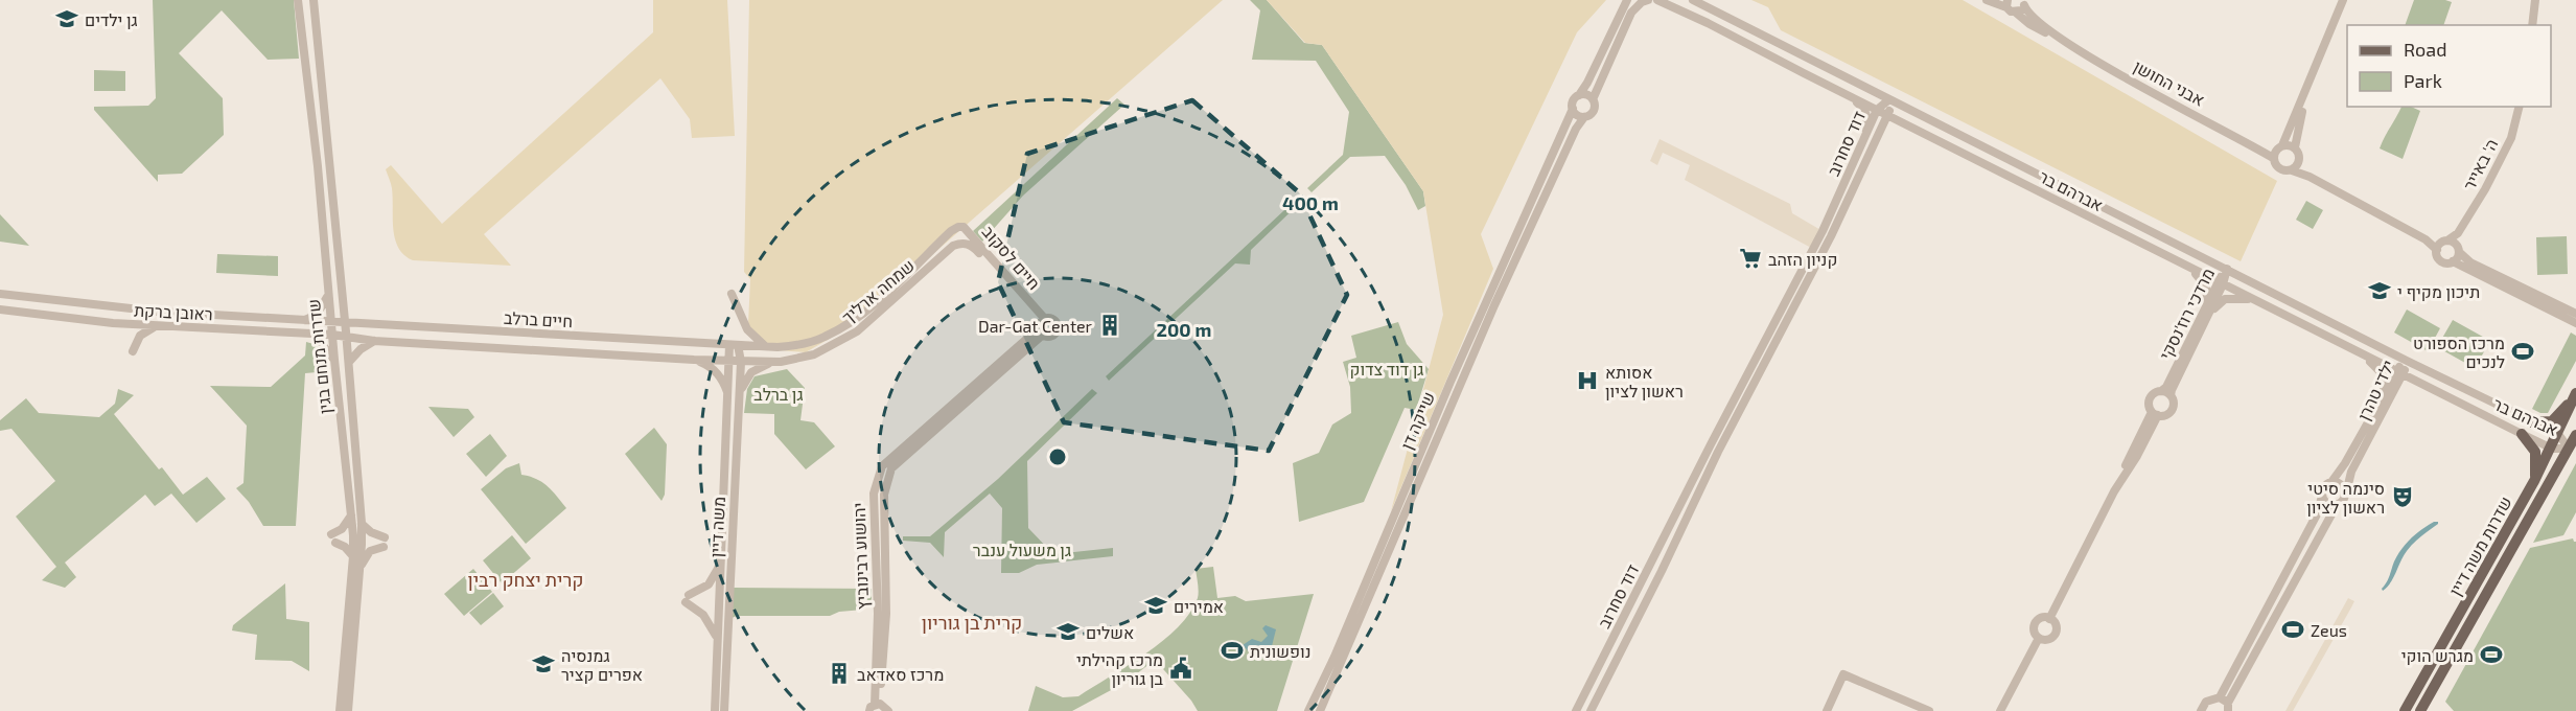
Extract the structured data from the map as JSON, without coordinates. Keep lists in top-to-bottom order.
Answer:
{
  "streets": {
    "main road": ["שדרות משה דיין"],
    "street": [
      "אבני החושן",
      "דוד סחרוב",
      "ה' באייר",
      "אברהם בר",
      "חיים לסקוב",
      "שמחה ארליך",
      "ראובן ברקת",
      "מרדכי רוז'נסקי",
      "חיים ברלב",
      "שדרות מנחם בגין",
      "ילדי טהרן",
      "שייקה דן",
      "משה דיין",
      "יהושוע רבינוביץ"
    ]
  },
  "crossings": [
    ["דוד סחרוב", "אברהם בר"],
    ["אברהם בר", "מרדכי רוז'נסקי"],
    ["אברהם בר", "ילדי טהרן"],
    ["אברהם בר", "שדרות משה דיין"],
    ["חיים לסקוב", "שמחה ארליך"],
    ["חיים לסקוב", "יהושוע רבינוביץ"],
    ["שמחה ארליך", "חיים ברלב"],
    ["שמחה ארליך", "משה דיין"],
    ["ראובן ברקת", "חיים ברלב"],
    ["ראובן ברקת", "שדרות מנחם בגין"],
    ["חיים ברלב", "שדרות מנחם בגין"],
    ["חיים ברלב", "משה דיין"]
  ],
  "districts": ["קרית יצחק רבין", "קרית בן גוריון"],
  "parks": ["גן דוד צדוק", "גן ברלב", "גן משעול ענבר"],
  "places": {
    "school or university": [
      "גן ילדים",
      "תיכון מקיף י",
      "אמירים",
      "אשלים",
      "גמנסיה אפרים קציר"
    ],
    "supermarket": ["קניון הזהב"],
    "building": ["Dar-Gat Center", "מרכז סאדאב"],
    "sports": [
      "מרכז הספורט לנכים",
      "Zeus",
      "נופשונית",
      "מגרש הוקי"
    ],
    "hospital": ["אסותא ראשון לציון"],
    "theatre": ["סינמה סיטי ראשון לציון"],
    "public building": ["מרכז קהילתי בן גוריון"]
  },
  "legend": ["Road", "Park"],
  "rings": ["400 m", "200 m"]
}
